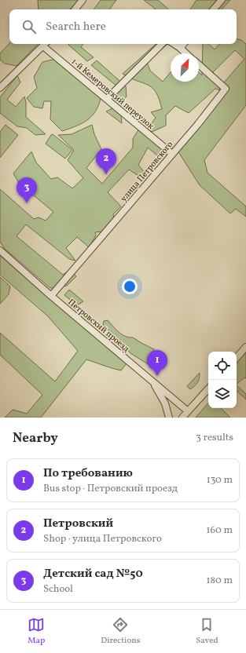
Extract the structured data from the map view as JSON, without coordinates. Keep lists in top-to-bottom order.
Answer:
{
  "streets": {
    "street": ["1-й Кемеровский переулок", "улица Петровского", "Петровский проезд"]
  },
  "crossings": [
    ["1-й Кемеровский переулок", "улица Петровского"],
    ["улица Петровского", "Петровский проезд"]
  ],
  "north": "top right",
  "page": {
    "search": "Search here",
    "pins": ["2", "3", "1"],
    "heading": ["Nearby", "3 results"],
    "list": [
      {
        "mark": "1",
        "name": "По требованию",
        "note": "Bus stop · Петровский проезд",
        "value": "130 m"
      },
      {
        "mark": "2",
        "name": "Петровский",
        "note": "Shop · улица Петровского",
        "value": "160 m"
      },
      {
        "mark": "3",
        "name": "Детский сад №50",
        "note": "School",
        "value": "180 m"
      }
    ],
    "nav": ["Map", "Directions", "Saved"]
  }
}
